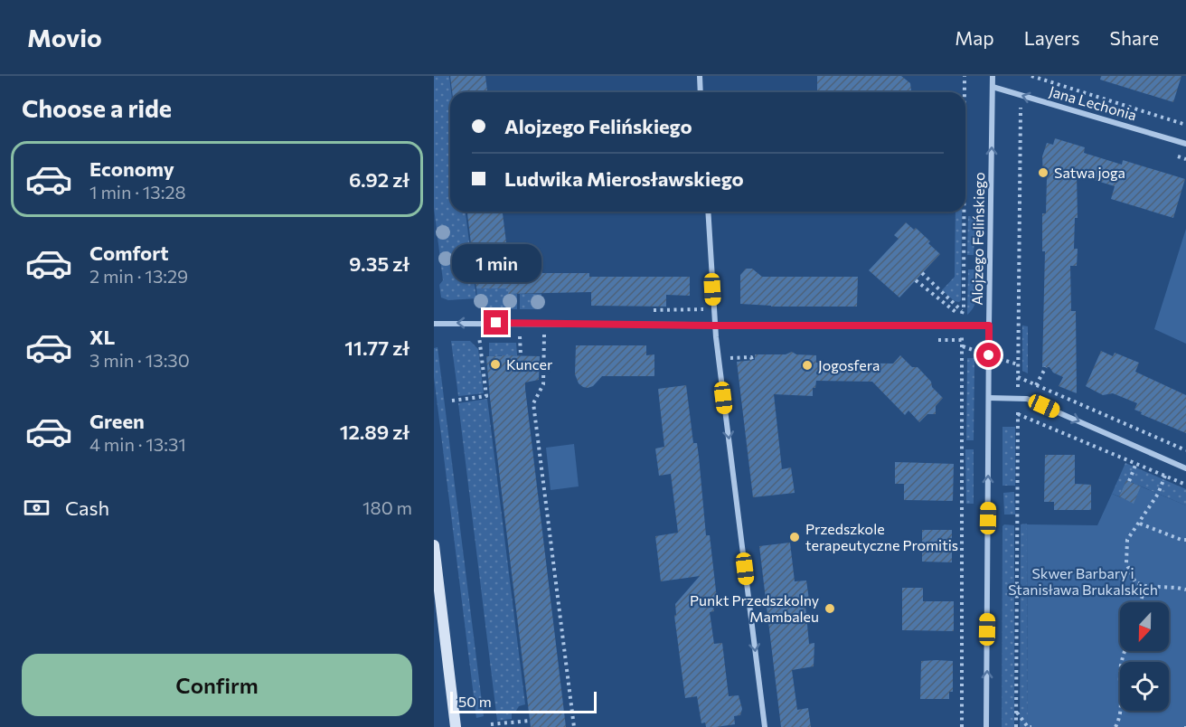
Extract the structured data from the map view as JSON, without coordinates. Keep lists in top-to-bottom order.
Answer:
{
  "streets": {
    "street": ["Jana Lechonia", "Alojzego Felińskiego"]
  },
  "crossings": [
    ["Jana Lechonia", "Alojzego Felińskiego"]
  ],
  "one_way": ["Jana Lechonia", "Alojzego Felińskiego"],
  "parks": ["Skwer Barbary i Stanisława Brukalskich"],
  "places": [
    "Satwa joga",
    "Kuncer",
    "Jogosfera",
    "Przedszkole terapeutyczne Promitis",
    "Punkt Przedszkolny Mambaleu"
  ],
  "scale_bar": "50 m",
  "north": "bottom",
  "page": {
    "header": "Movio",
    "nav": ["Map", "Layers", "Share"],
    "heading": "Choose a ride",
    "banner": ["Alojzego Felińskiego", "Ludwika Mierosławskiego"],
    "list": [
      {
        "name": "Economy",
        "note": "1 min · 13:28",
        "value": "6.92 zł"
      },
      {
        "name": "Comfort",
        "note": "2 min · 13:29",
        "value": "9.35 zł"
      },
      {
        "name": "XL",
        "note": "3 min · 13:30",
        "value": "11.77 zł"
      },
      {
        "name": "Green",
        "note": "4 min · 13:31",
        "value": "12.89 zł"
      }
    ],
    "bubble": "1 min",
    "pay": ["Cash", "180 m"],
    "buttons": "Confirm",
    "scale": "50 m"
  }
}
